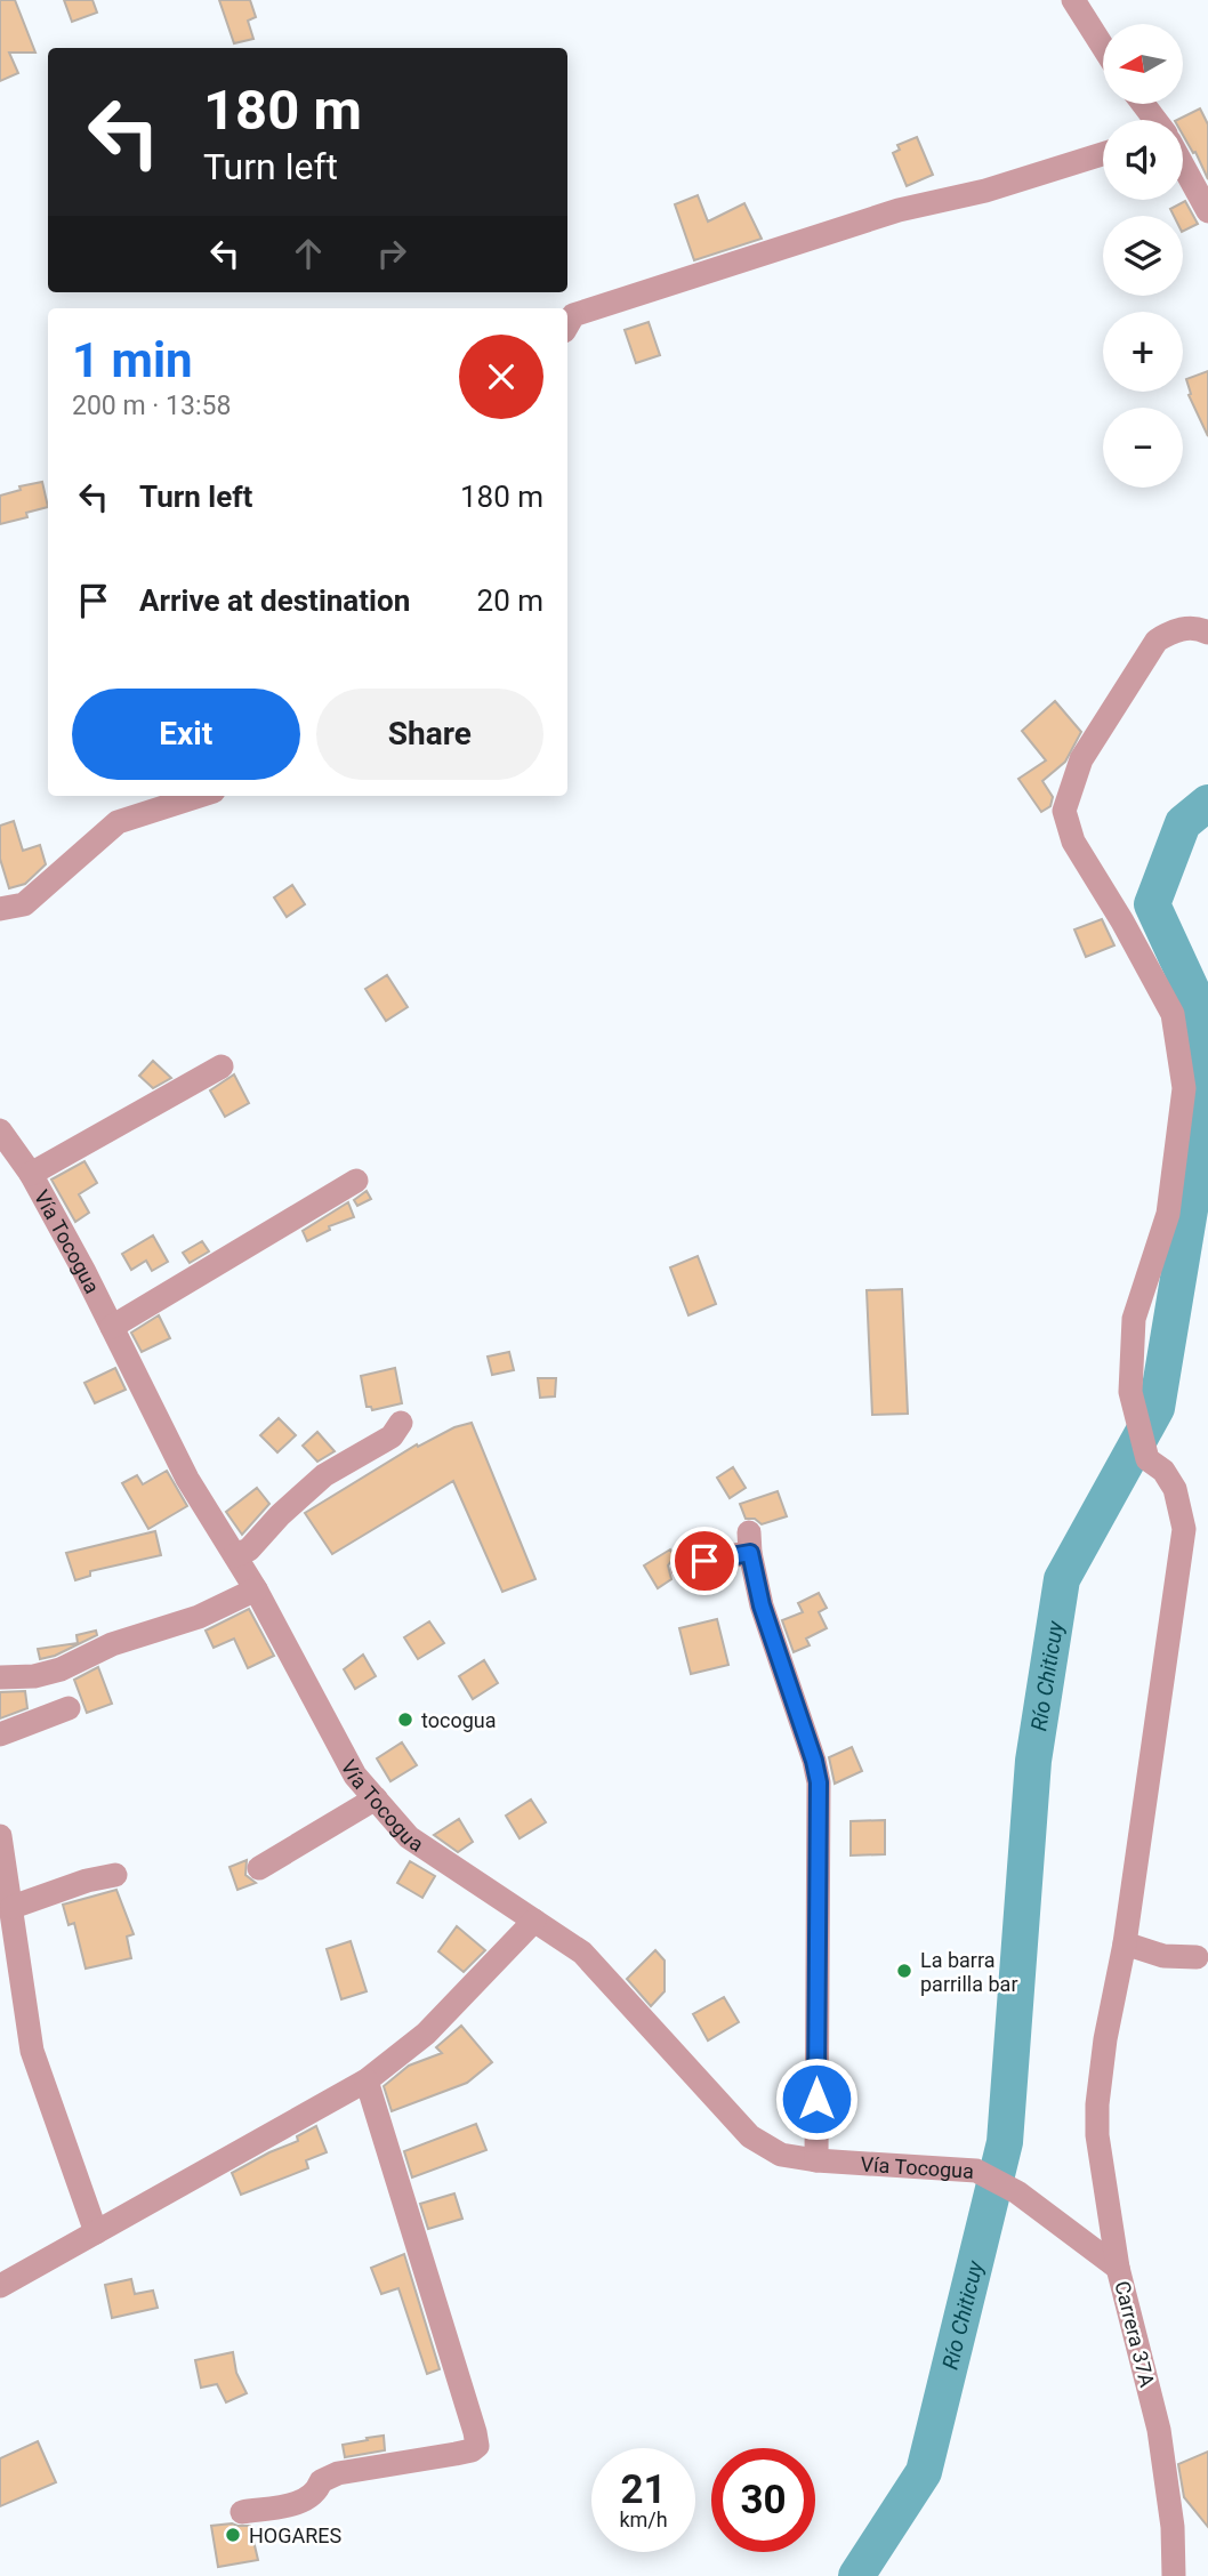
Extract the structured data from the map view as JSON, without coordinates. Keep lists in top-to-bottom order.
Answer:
{
  "streets": {
    "street": ["Vía Tocogua", "Carrera 37A"]
  },
  "crossings": [
    ["Vía Tocogua", "Carrera 37A"]
  ],
  "water": ["Río Chiticuy"],
  "places": ["tocogua", "La barra parrilla bar", "HOGARES"],
  "north": "left",
  "page": {
    "map_buttons": ["+", "−"],
    "turn": ["180 m", "Turn left"],
    "heading": ["1 min", "200 m · 13:58"],
    "list": [
      {
        "name": "Turn left",
        "value": "180 m"
      },
      {
        "name": "Arrive at destination",
        "value": "20 m"
      }
    ],
    "buttons": ["Exit", "Share"],
    "speed": "21 km/h",
    "limit": "30"
  }
}
